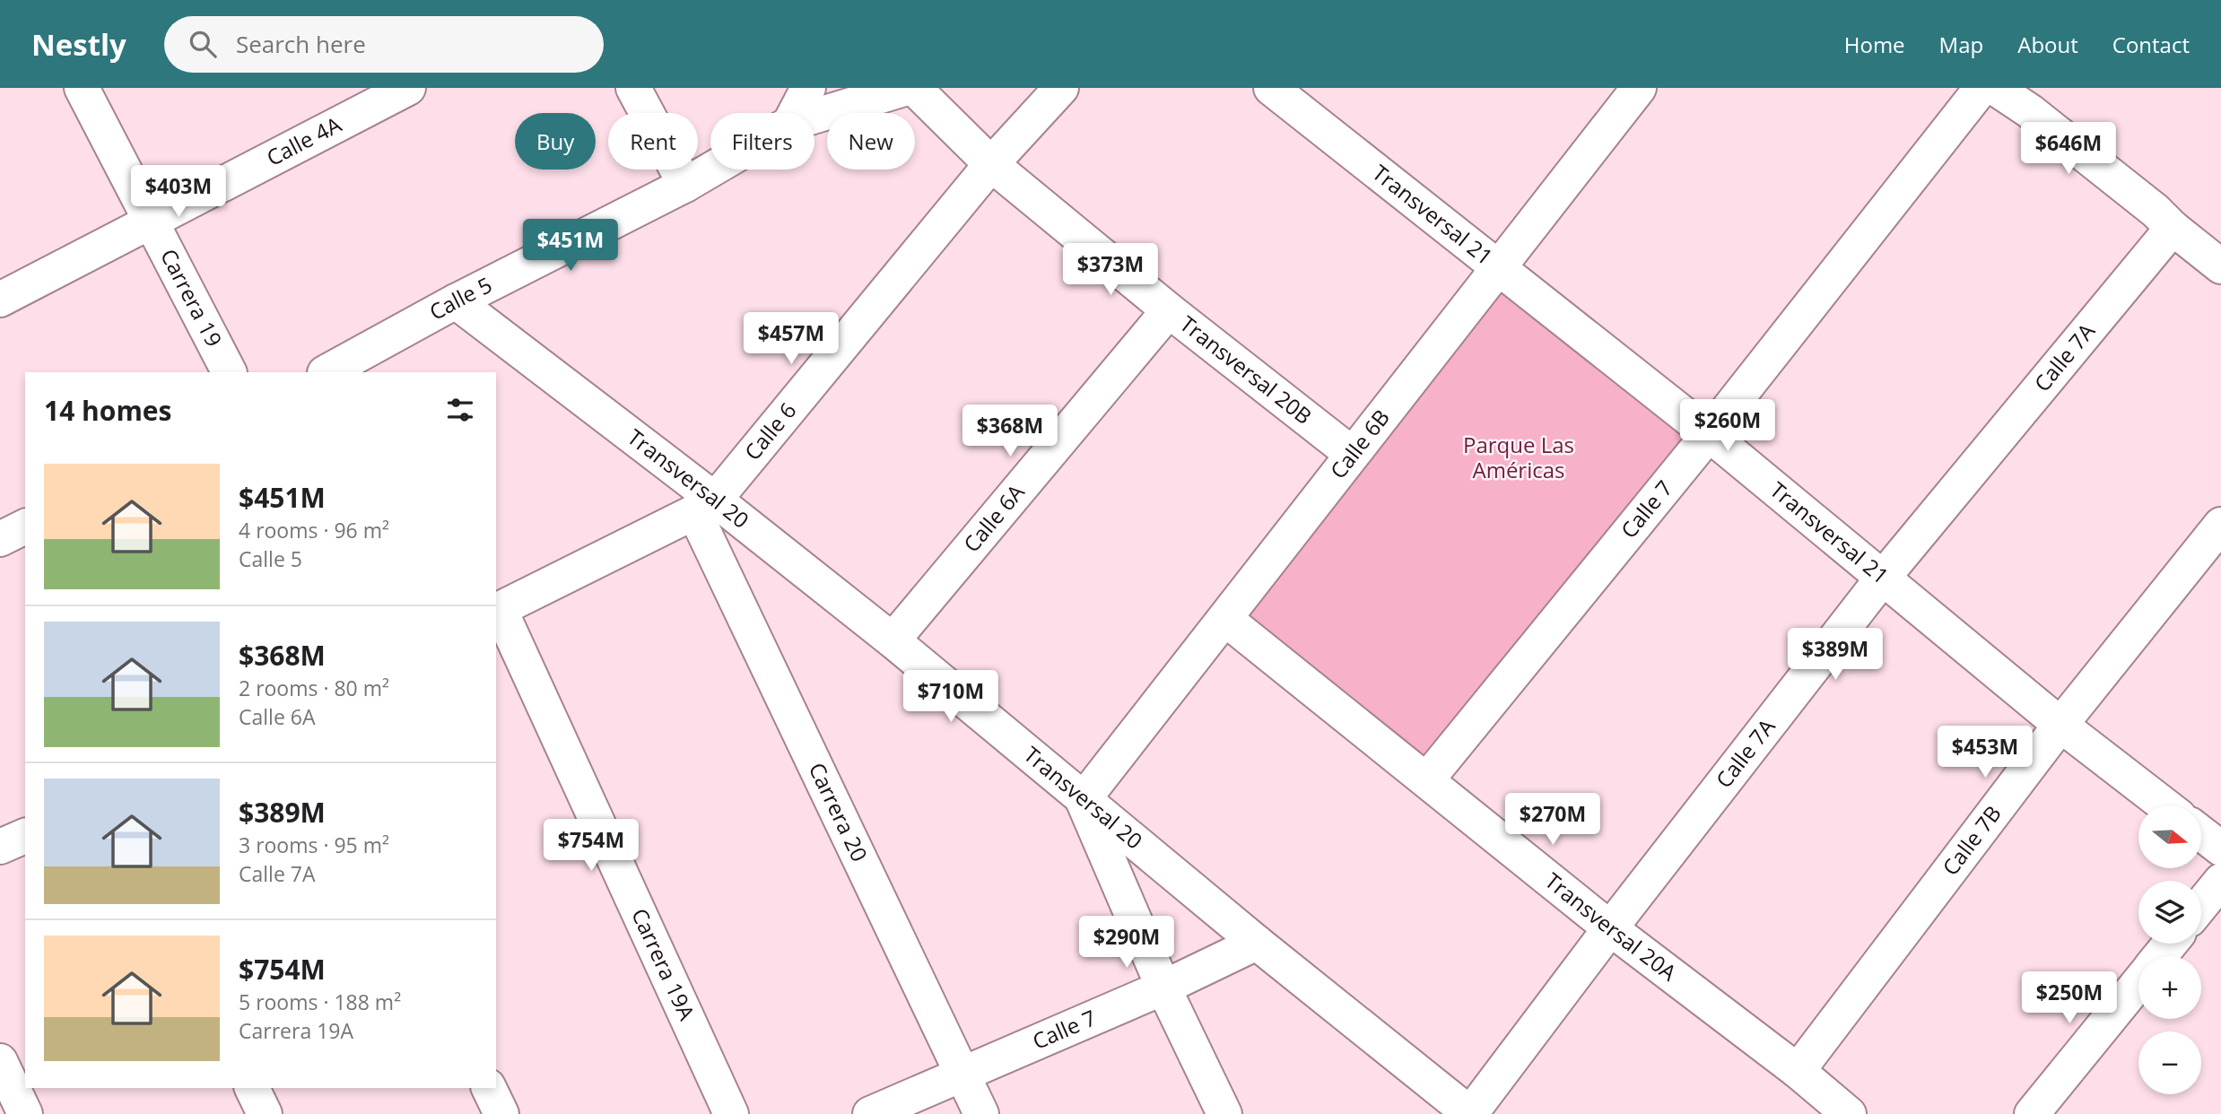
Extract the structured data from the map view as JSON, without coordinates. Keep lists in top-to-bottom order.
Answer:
{
  "streets": {
    "street": [
      "Calle 4A",
      "Transversal 21",
      "Carrera 19",
      "Calle 5",
      "Calle 7A",
      "Transversal 20B",
      "Calle 6",
      "Calle 6B",
      "Transversal 20",
      "Calle 7",
      "Calle 6A",
      "Carrera 20",
      "Calle 7B",
      "Transversal 20A",
      "Carrera 19A"
    ]
  },
  "crossings": [
    ["Calle 4A", "Carrera 19"],
    ["Transversal 21", "Calle 7A"],
    ["Transversal 21", "Calle 6B"],
    ["Transversal 21", "Calle 7"],
    ["Transversal 21", "Calle 7B"],
    ["Calle 5", "Transversal 20"],
    ["Calle 7A", "Transversal 20"],
    ["Calle 7A", "Transversal 20A"],
    ["Transversal 20B", "Calle 6"],
    ["Transversal 20B", "Calle 6B"],
    ["Transversal 20B", "Calle 6A"],
    ["Calle 6", "Transversal 20"],
    ["Calle 6", "Carrera 20"],
    ["Calle 6", "Carrera 19A"],
    ["Calle 6B", "Transversal 20"],
    ["Calle 6B", "Transversal 20A"],
    ["Transversal 20", "Calle 7"],
    ["Transversal 20", "Calle 6A"],
    ["Transversal 20", "Carrera 20"],
    ["Calle 7", "Carrera 20"],
    ["Calle 7", "Transversal 20A"],
    ["Calle 7B", "Transversal 20A"]
  ],
  "parks": ["Parque Las Américas"],
  "north": "right",
  "page": {
    "header": "Nestly",
    "search": "Search here",
    "nav": [
      "Home",
      "Map",
      "About",
      "Contact"
    ],
    "chip": [
      "Buy",
      "Rent",
      "Filters",
      "New"
    ],
    "price": [
      "$646M",
      "$403M",
      "$451M",
      "$373M",
      "$457M",
      "$260M",
      "$368M",
      "$389M",
      "$710M",
      "$453M",
      "$270M",
      "$754M",
      "$290M",
      "$250M"
    ],
    "heading": "14 homes",
    "list": [
      {
        "name": "$451M",
        "note": "4 rooms · 96 m² · Calle 5"
      },
      {
        "name": "$368M",
        "note": "2 rooms · 80 m² · Calle 6A"
      },
      {
        "name": "$389M",
        "note": "3 rooms · 95 m² · Calle 7A"
      },
      {
        "name": "$754M",
        "note": "5 rooms · 188 m² · Carrera 19A"
      }
    ],
    "map_buttons": ["+", "−"]
  }
}
